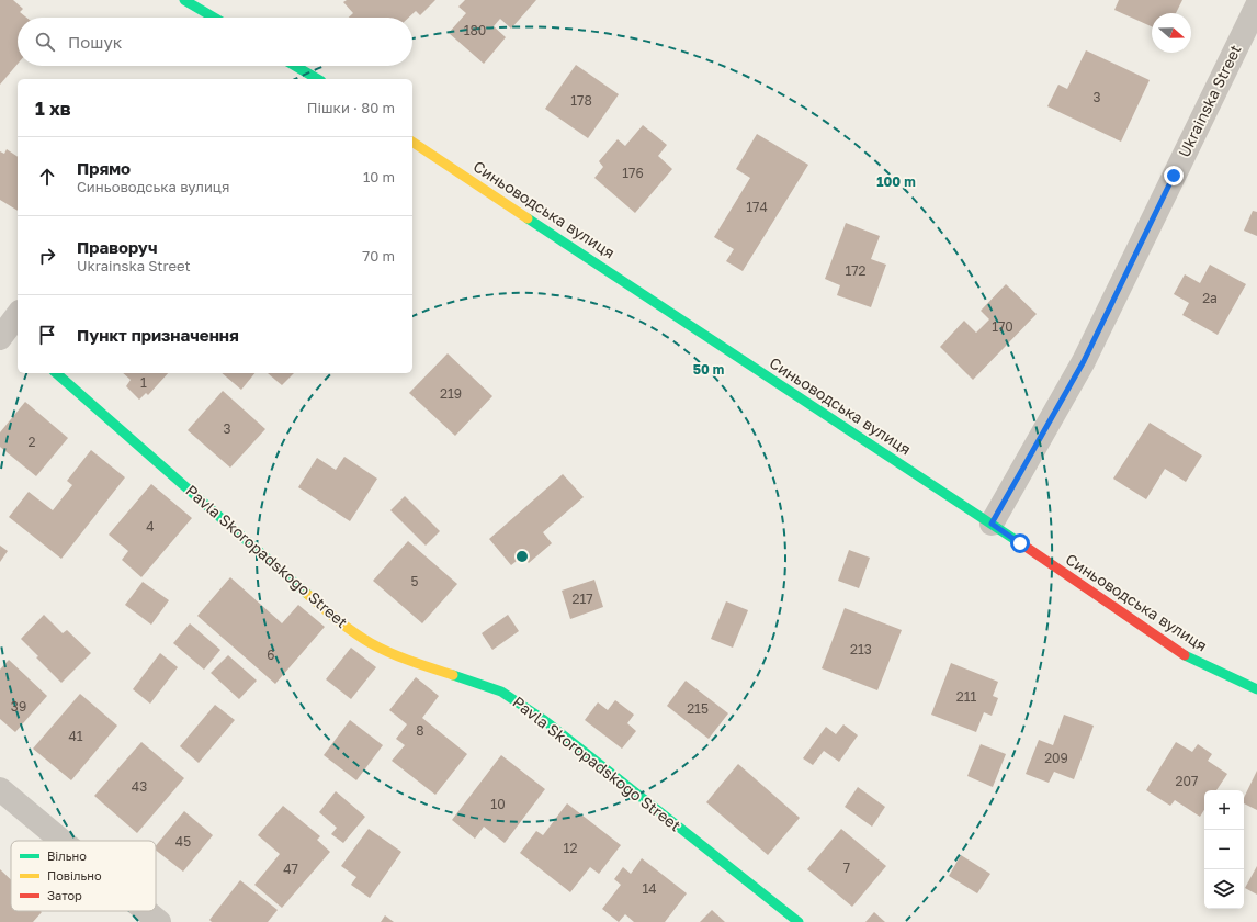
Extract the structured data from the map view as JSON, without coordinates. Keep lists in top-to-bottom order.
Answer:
{
  "streets": {
    "street": ["Ukrainska Street", "Синьоводська вулиця", "Pavla Skoropadskogo Street"]
  },
  "crossings": [
    ["Ukrainska Street", "Синьоводська вулиця"]
  ],
  "house_numbers": [
    "180",
    "3",
    "178",
    "176",
    "174",
    "172",
    "2а",
    "170",
    "1",
    "219",
    "3",
    "2",
    "4",
    "5",
    "217",
    "213",
    "6",
    "211",
    "39",
    "215",
    "8",
    "41",
    "209",
    "207",
    "43",
    "10",
    "45",
    "12",
    "7",
    "47",
    "14"
  ],
  "legend": ["Вільно", "Повільно", "Затор"],
  "north": "right",
  "page": {
    "search": "Пошук",
    "heading": ["1 хв", "Пішки · 80 m"],
    "list": [
      ["Прямо", "Синьоводська вулиця", "10 m"],
      ["Праворуч", "Ukrainska Street", "70 m"],
      "Пункт призначення"
    ],
    "map_buttons": ["+", "−"]
  },
  "rings": ["100 m", "50 m"]
}
